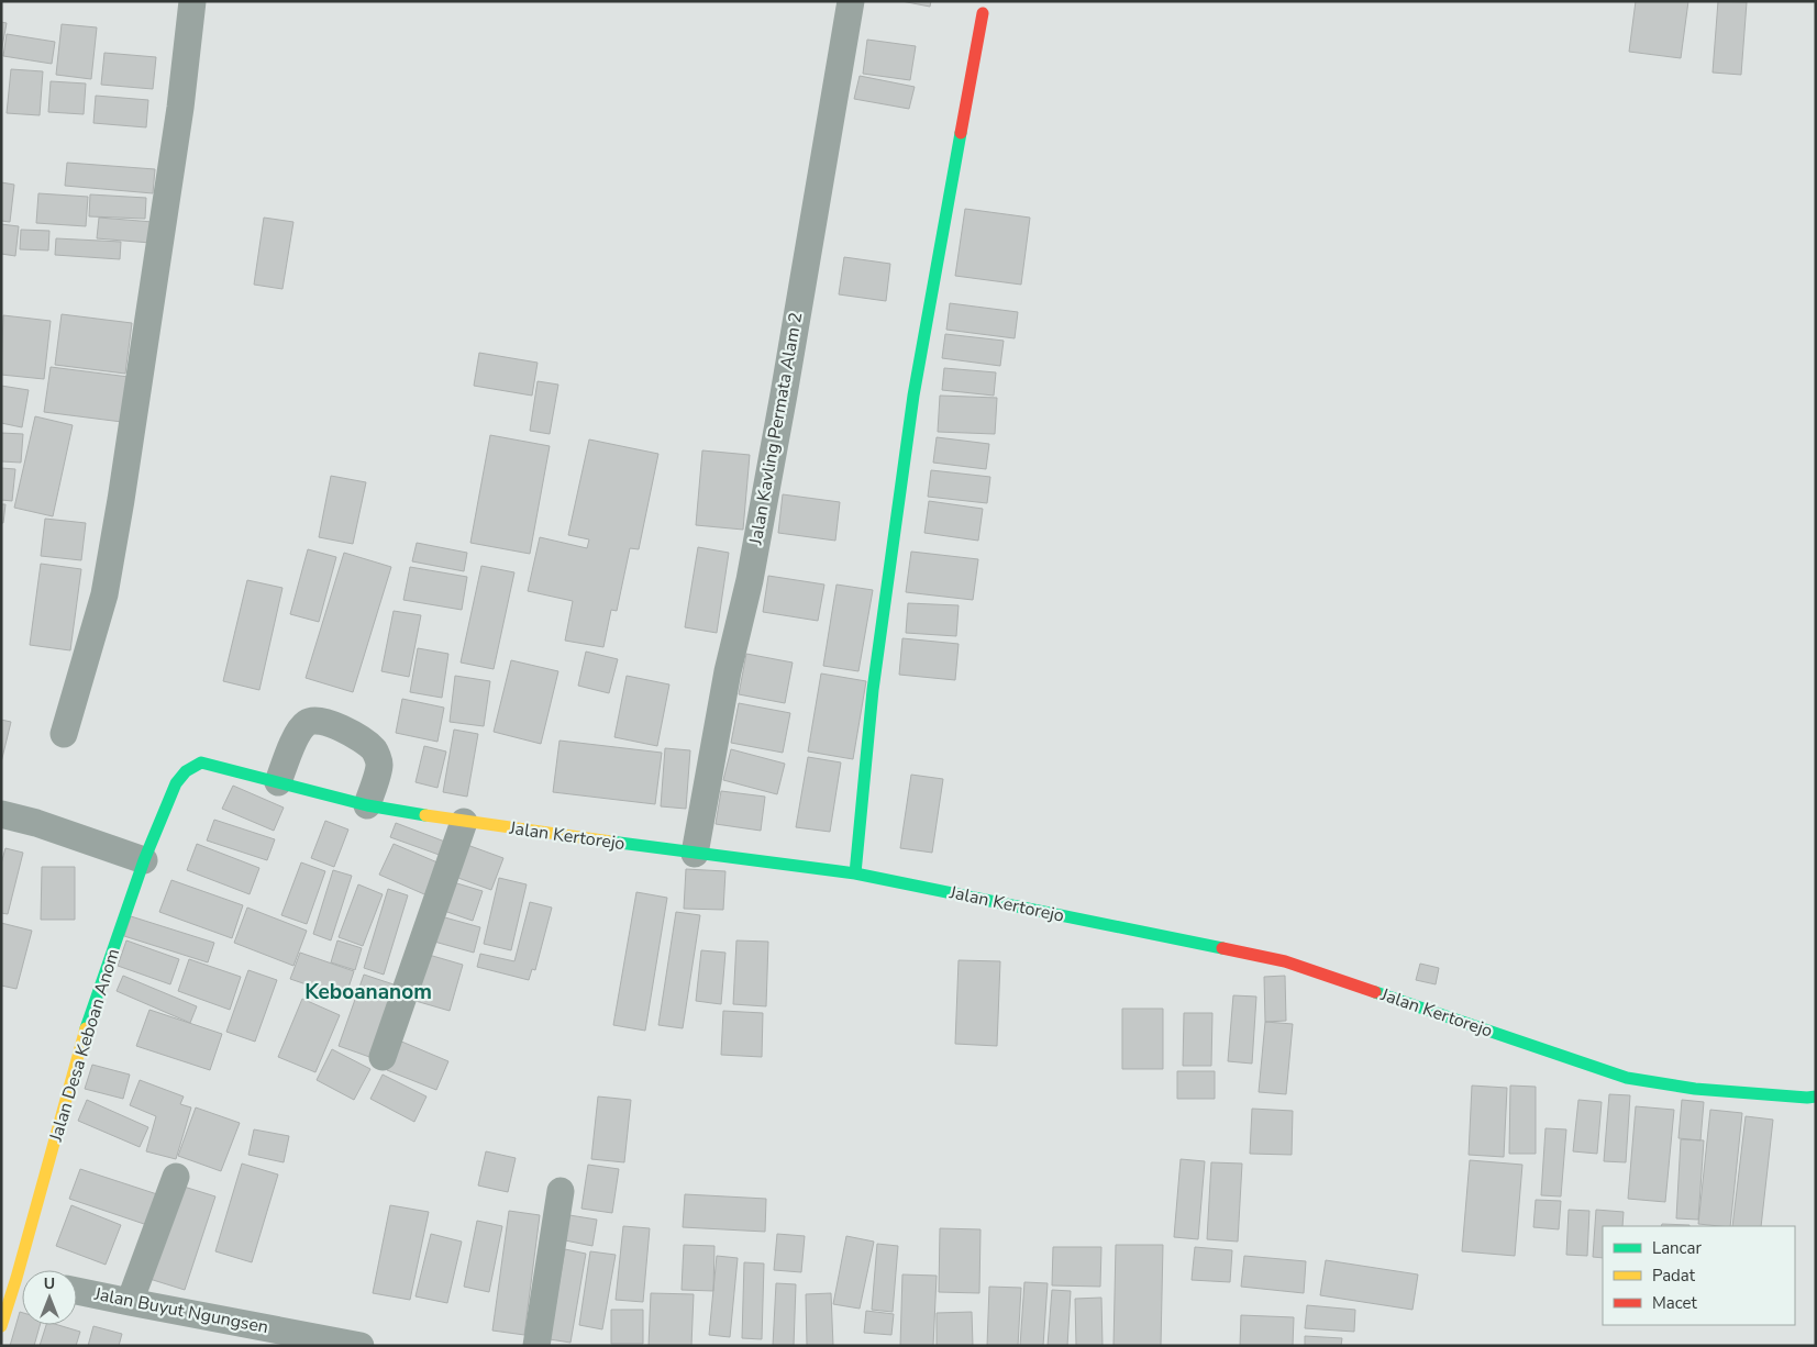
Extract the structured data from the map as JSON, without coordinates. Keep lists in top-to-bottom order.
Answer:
{
  "streets": {
    "street": [
      "Jalan Kavling Permata Alam 2",
      "Jalan Kertorejo",
      "Jalan Desa Keboan Anom",
      "Jalan Buyut Ngungsen"
    ]
  },
  "crossings": [
    ["Jalan Kavling Permata Alam 2", "Jalan Kertorejo"],
    ["Jalan Kertorejo", "Jalan Desa Keboan Anom"]
  ],
  "districts": ["Keboananom"],
  "legend": ["Lancar", "Padat", "Macet"],
  "north": "top"
}
